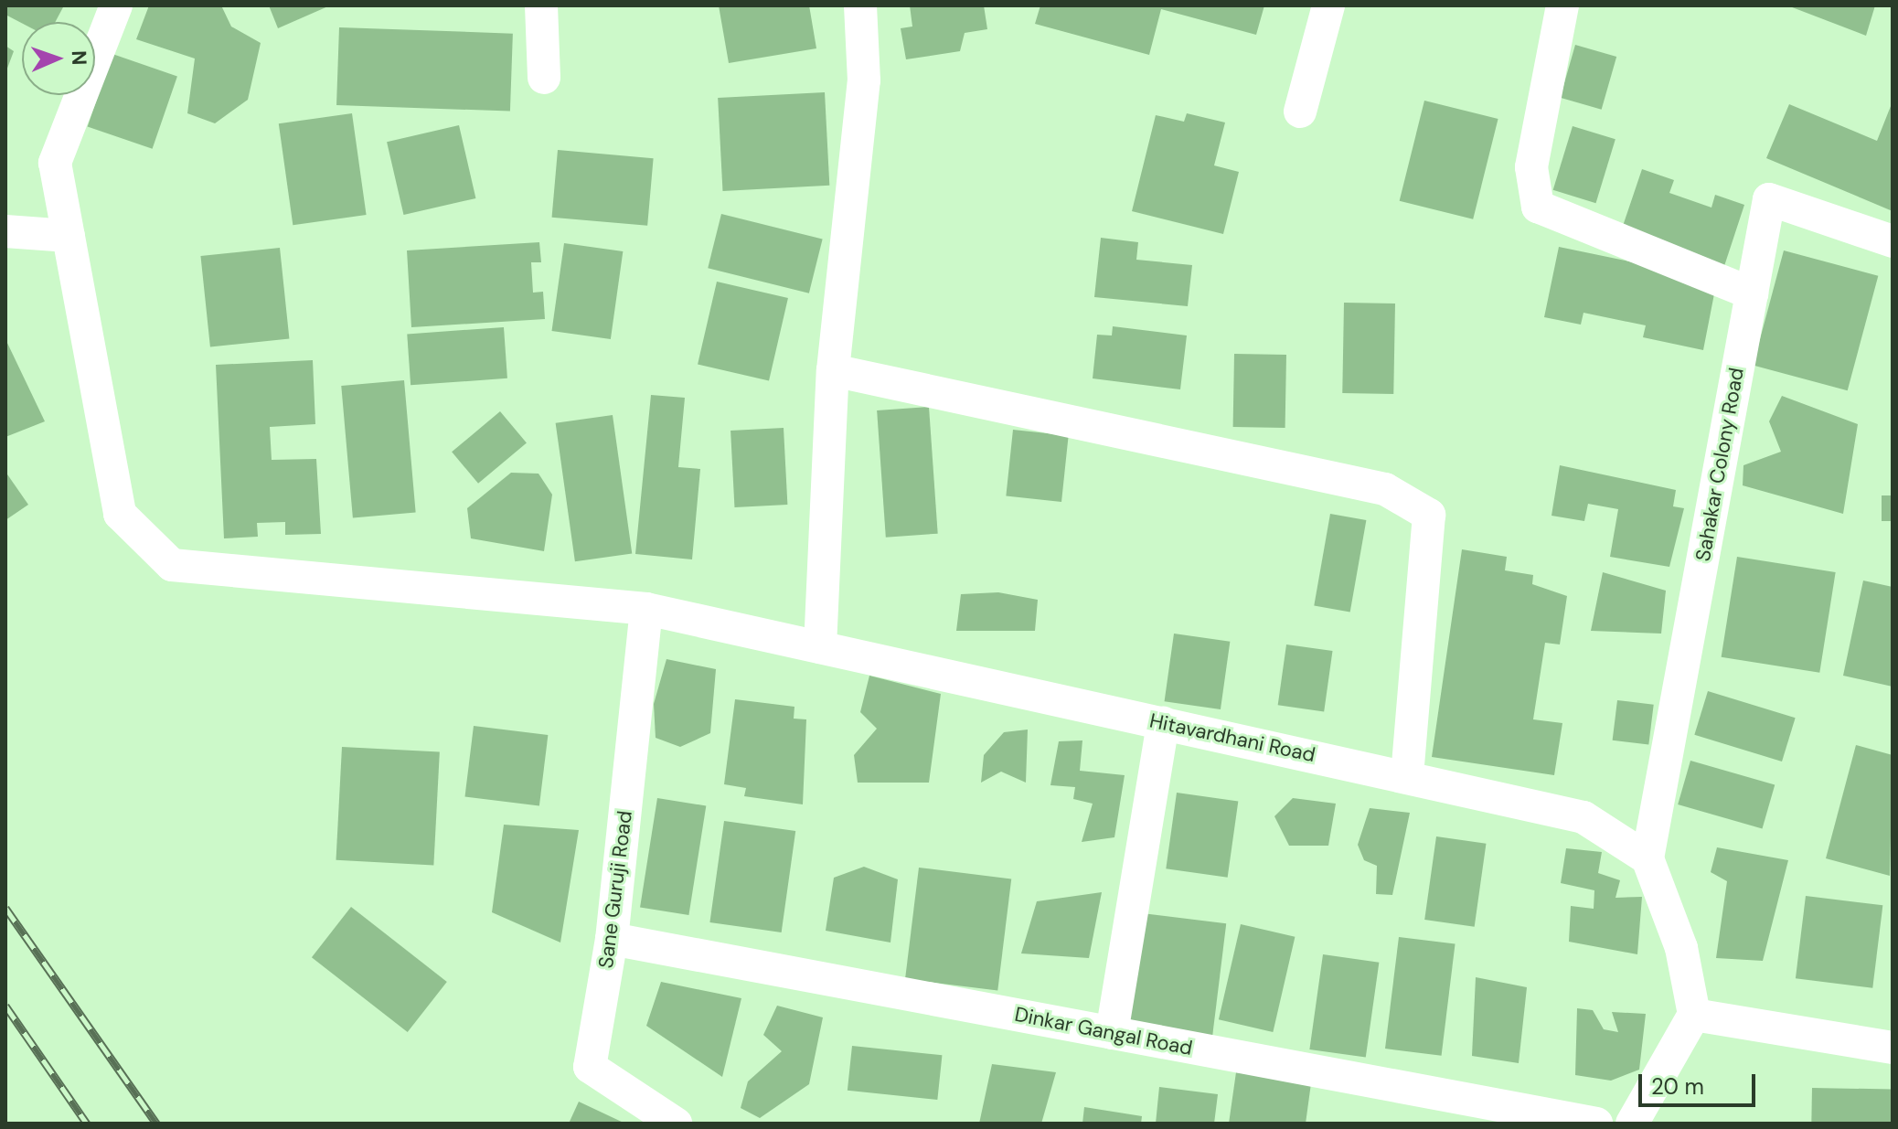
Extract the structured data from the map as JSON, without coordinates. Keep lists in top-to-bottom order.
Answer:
{
  "streets": {
    "street": [
      "Sahakar Colony Road",
      "Hitavardhani Road",
      "Sane Guruji Road",
      "Dinkar Gangal Road"
    ]
  },
  "crossings": [
    ["Sahakar Colony Road", "Hitavardhani Road"],
    ["Hitavardhani Road", "Sane Guruji Road"],
    ["Sane Guruji Road", "Dinkar Gangal Road"]
  ],
  "scale_bar": "20 m",
  "north": "right"
}
